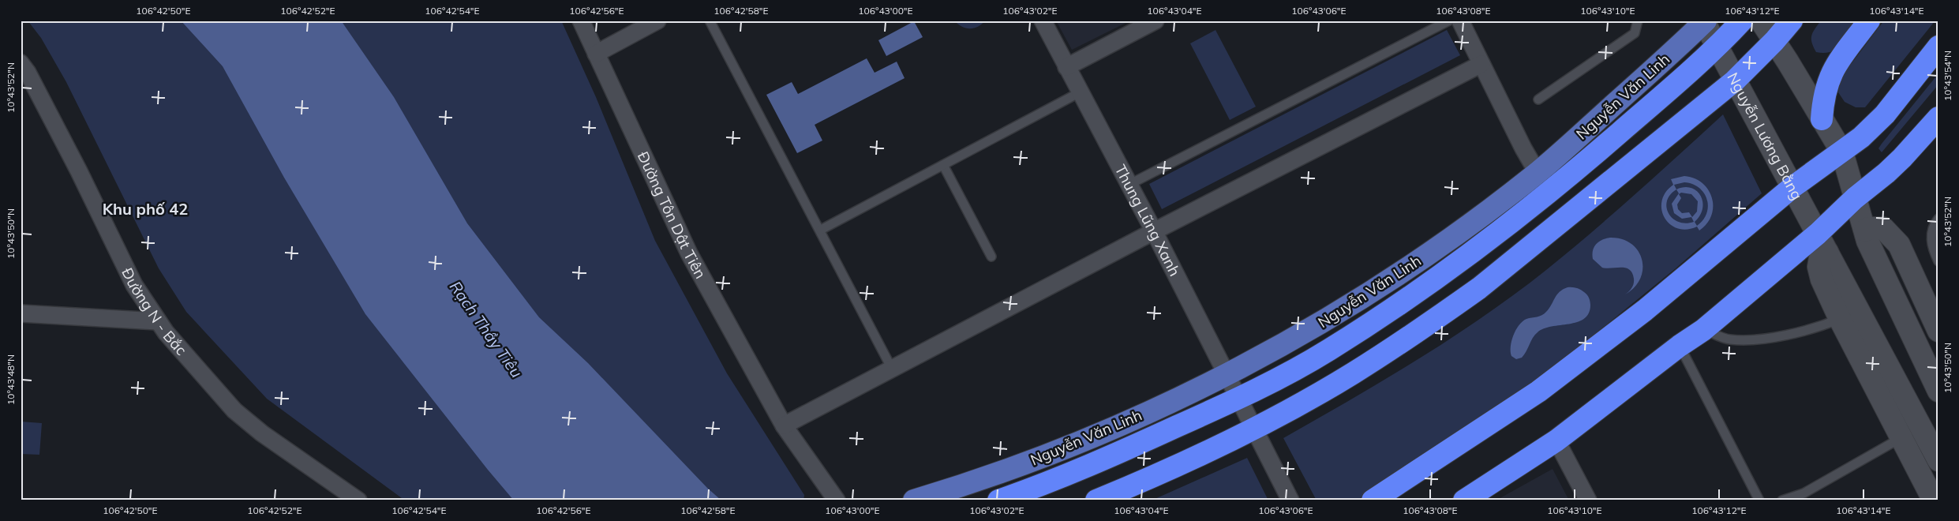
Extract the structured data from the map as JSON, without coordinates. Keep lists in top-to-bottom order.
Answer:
{
  "streets": {
    "highway": ["Nguyễn Văn Linh"],
    "main road": ["Nguyễn Lương Bằng"],
    "street": ["Đường Tôn Dật Tiên", "Thung Lũng Xanh", "Đường N - Bắc"]
  },
  "crossings": [
    ["Nguyễn Văn Linh", "Nguyễn Lương Bằng"],
    ["Nguyễn Văn Linh", "Thung Lũng Xanh"]
  ],
  "districts": ["Khu phố 42"],
  "water": ["Rạch Thầy Tiêu"],
  "coordinates": [
    "106°42'50\"E",
    "106°42'52\"E",
    "106°42'54\"E",
    "106°42'56\"E",
    "106°42'58\"E",
    "106°43'00\"E",
    "106°43'02\"E",
    "106°43'04\"E",
    "106°43'06\"E",
    "106°43'08\"E",
    "106°43'10\"E",
    "106°43'12\"E",
    "106°43'14\"E",
    "10°43'54\"N",
    "10°43'52\"N",
    "10°43'50\"N",
    "10°43'48\"N"
  ]
}
